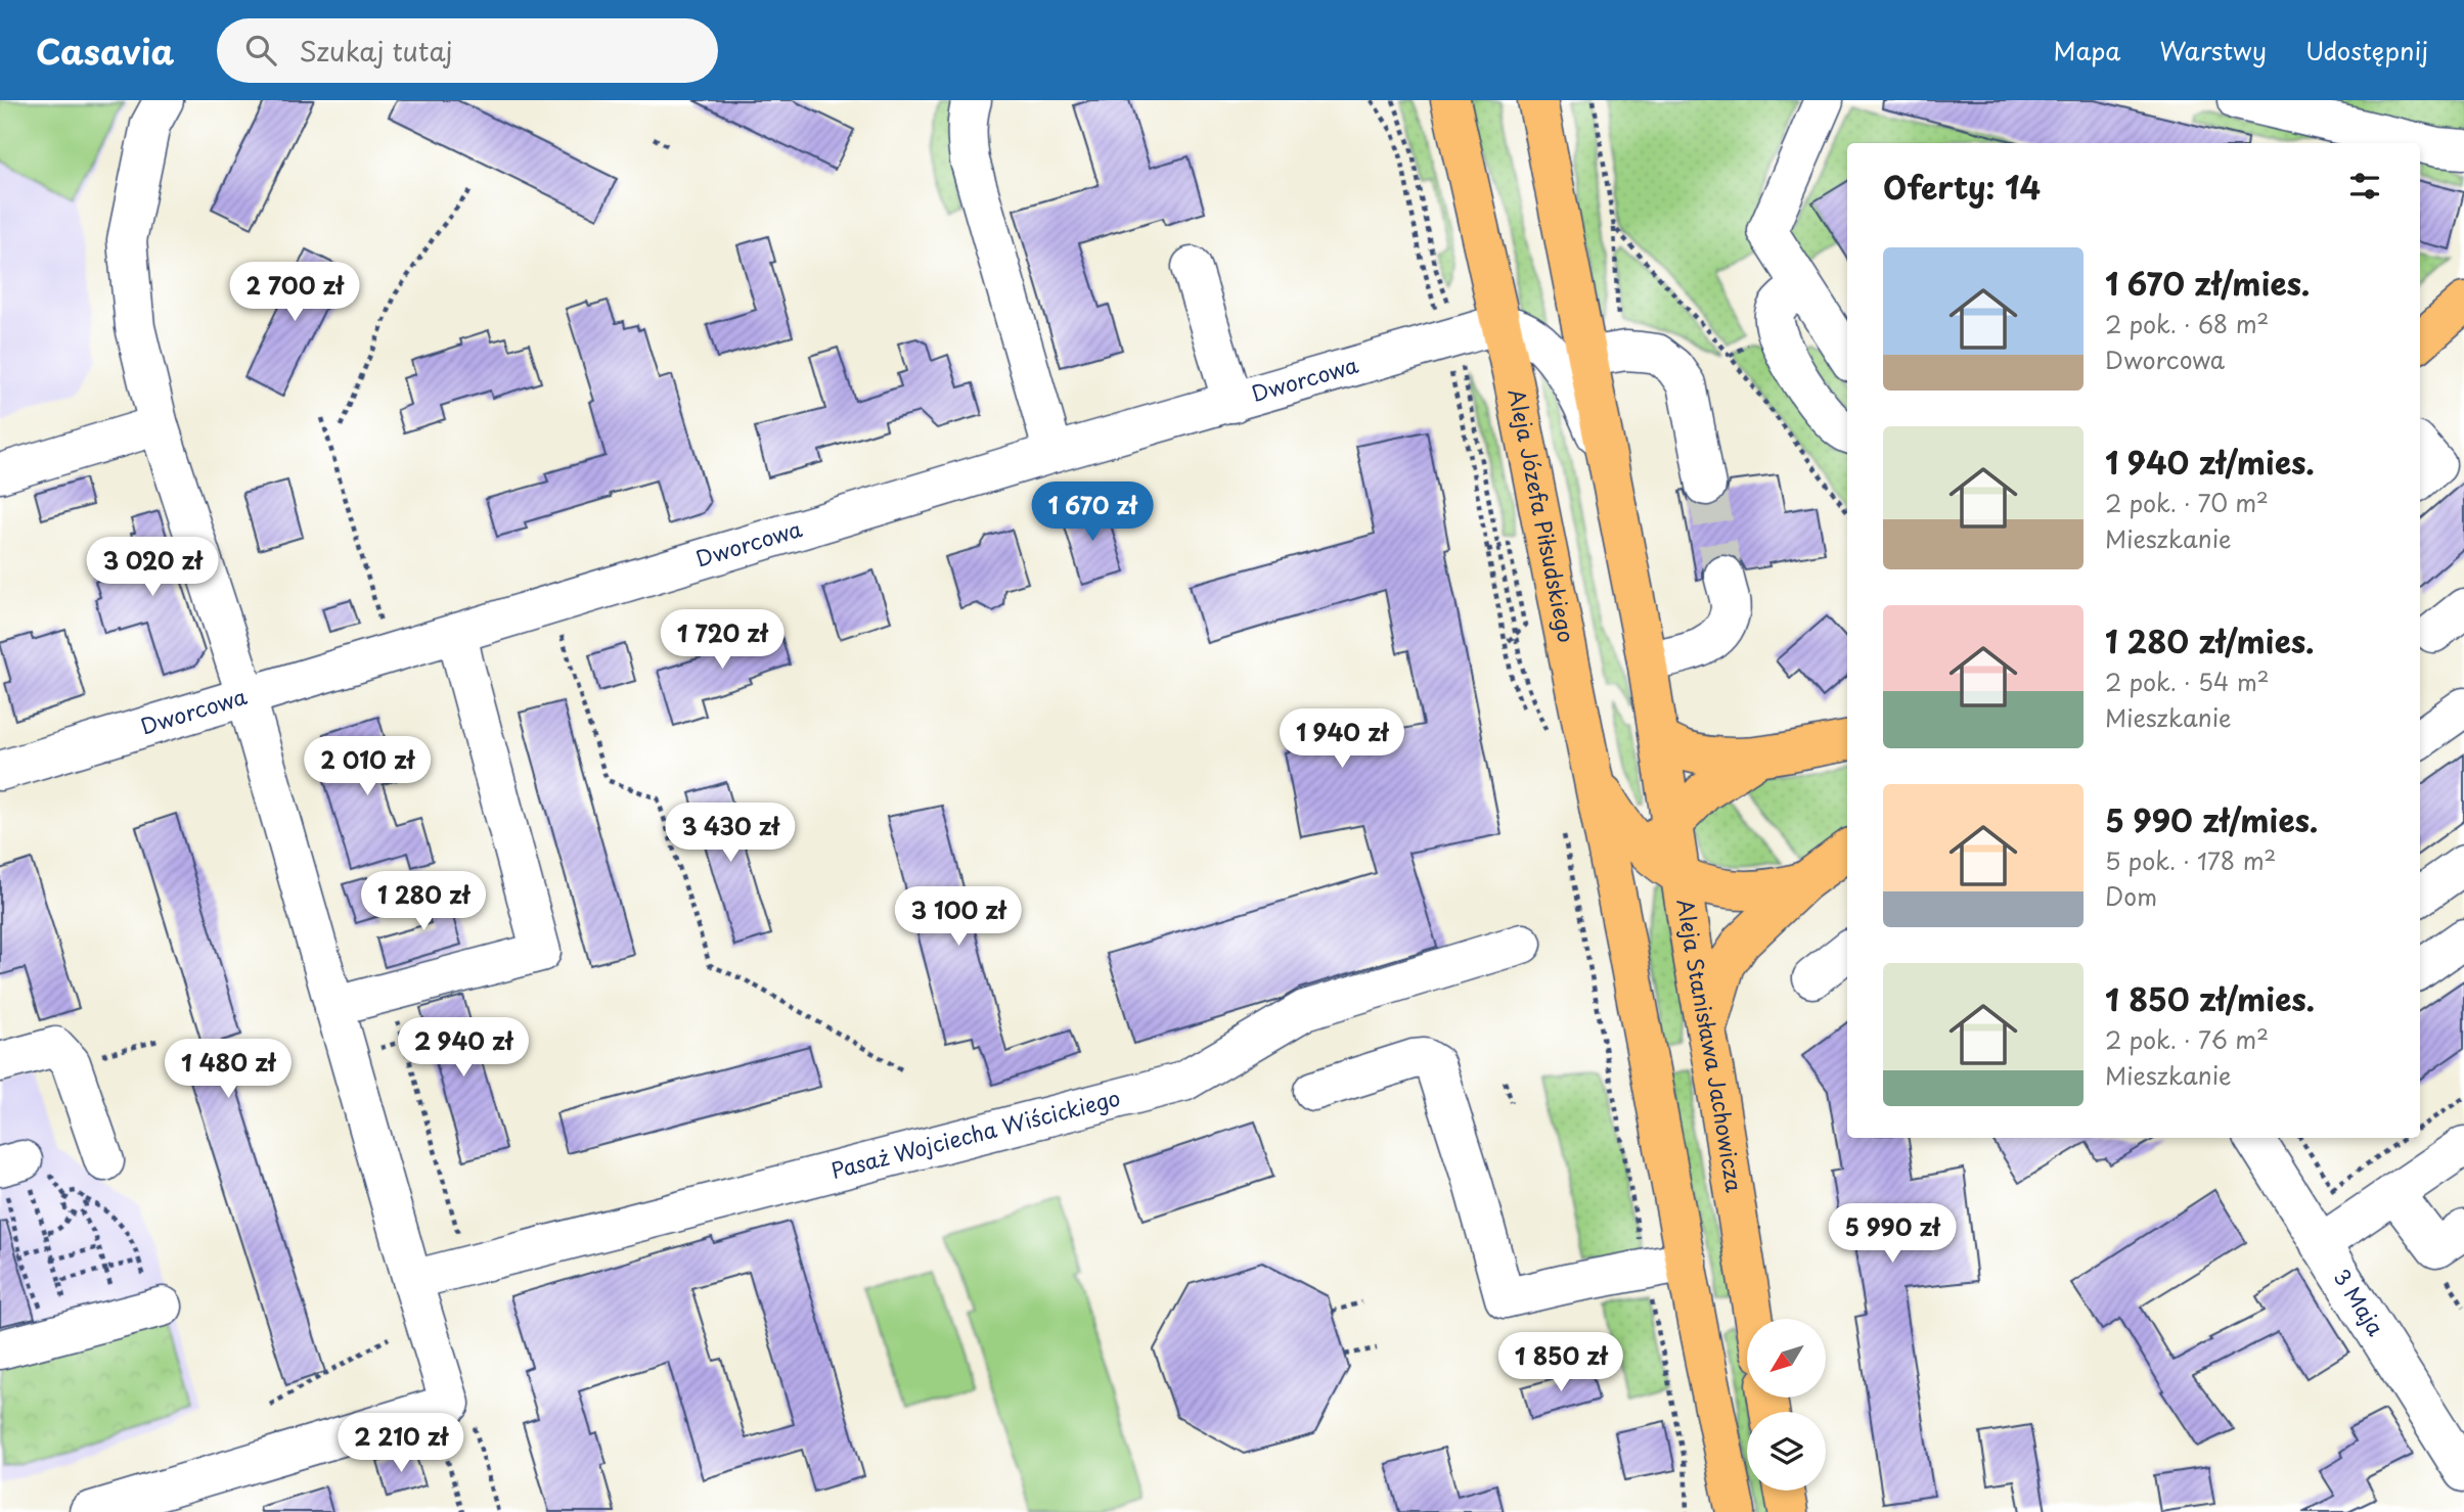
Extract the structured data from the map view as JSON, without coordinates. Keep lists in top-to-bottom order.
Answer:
{
  "streets": {
    "main road": ["Aleja Józefa Piłsudskiego", "Aleja Stanisława Jachowicza"],
    "street": ["Dworcowa", "Pasaż Wojciecha Wiścickiego", "3 Maja"]
  },
  "crossings": [
    ["Dworcowa", "Aleja Józefa Piłsudskiego"]
  ],
  "north": "bottom left",
  "page": {
    "header": "Casavia",
    "search": "Szukaj tutaj",
    "nav": ["Mapa", "Warstwy", "Udostępnij"],
    "heading": "Oferty: 14",
    "list": [
      {
        "name": "1 670 zł/mies.",
        "note": "2 pok. · 68 m² · Dworcowa"
      },
      {
        "name": "1 940 zł/mies.",
        "note": "2 pok. · 70 m² · Mieszkanie"
      },
      {
        "name": "1 280 zł/mies.",
        "note": "2 pok. · 54 m² · Mieszkanie"
      },
      {
        "name": "5 990 zł/mies.",
        "note": "5 pok. · 178 m² · Dom"
      },
      {
        "name": "1 850 zł/mies.",
        "note": "2 pok. · 76 m² · Mieszkanie"
      }
    ],
    "price": [
      "2 700 zł",
      "1 670 zł",
      "3 020 zł",
      "1 720 zł",
      "1 940 zł",
      "2 010 zł",
      "3 430 zł",
      "1 280 zł",
      "3 100 zł",
      "2 940 zł",
      "1 480 zł",
      "5 990 zł",
      "1 850 zł",
      "2 210 zł"
    ]
  }
}
